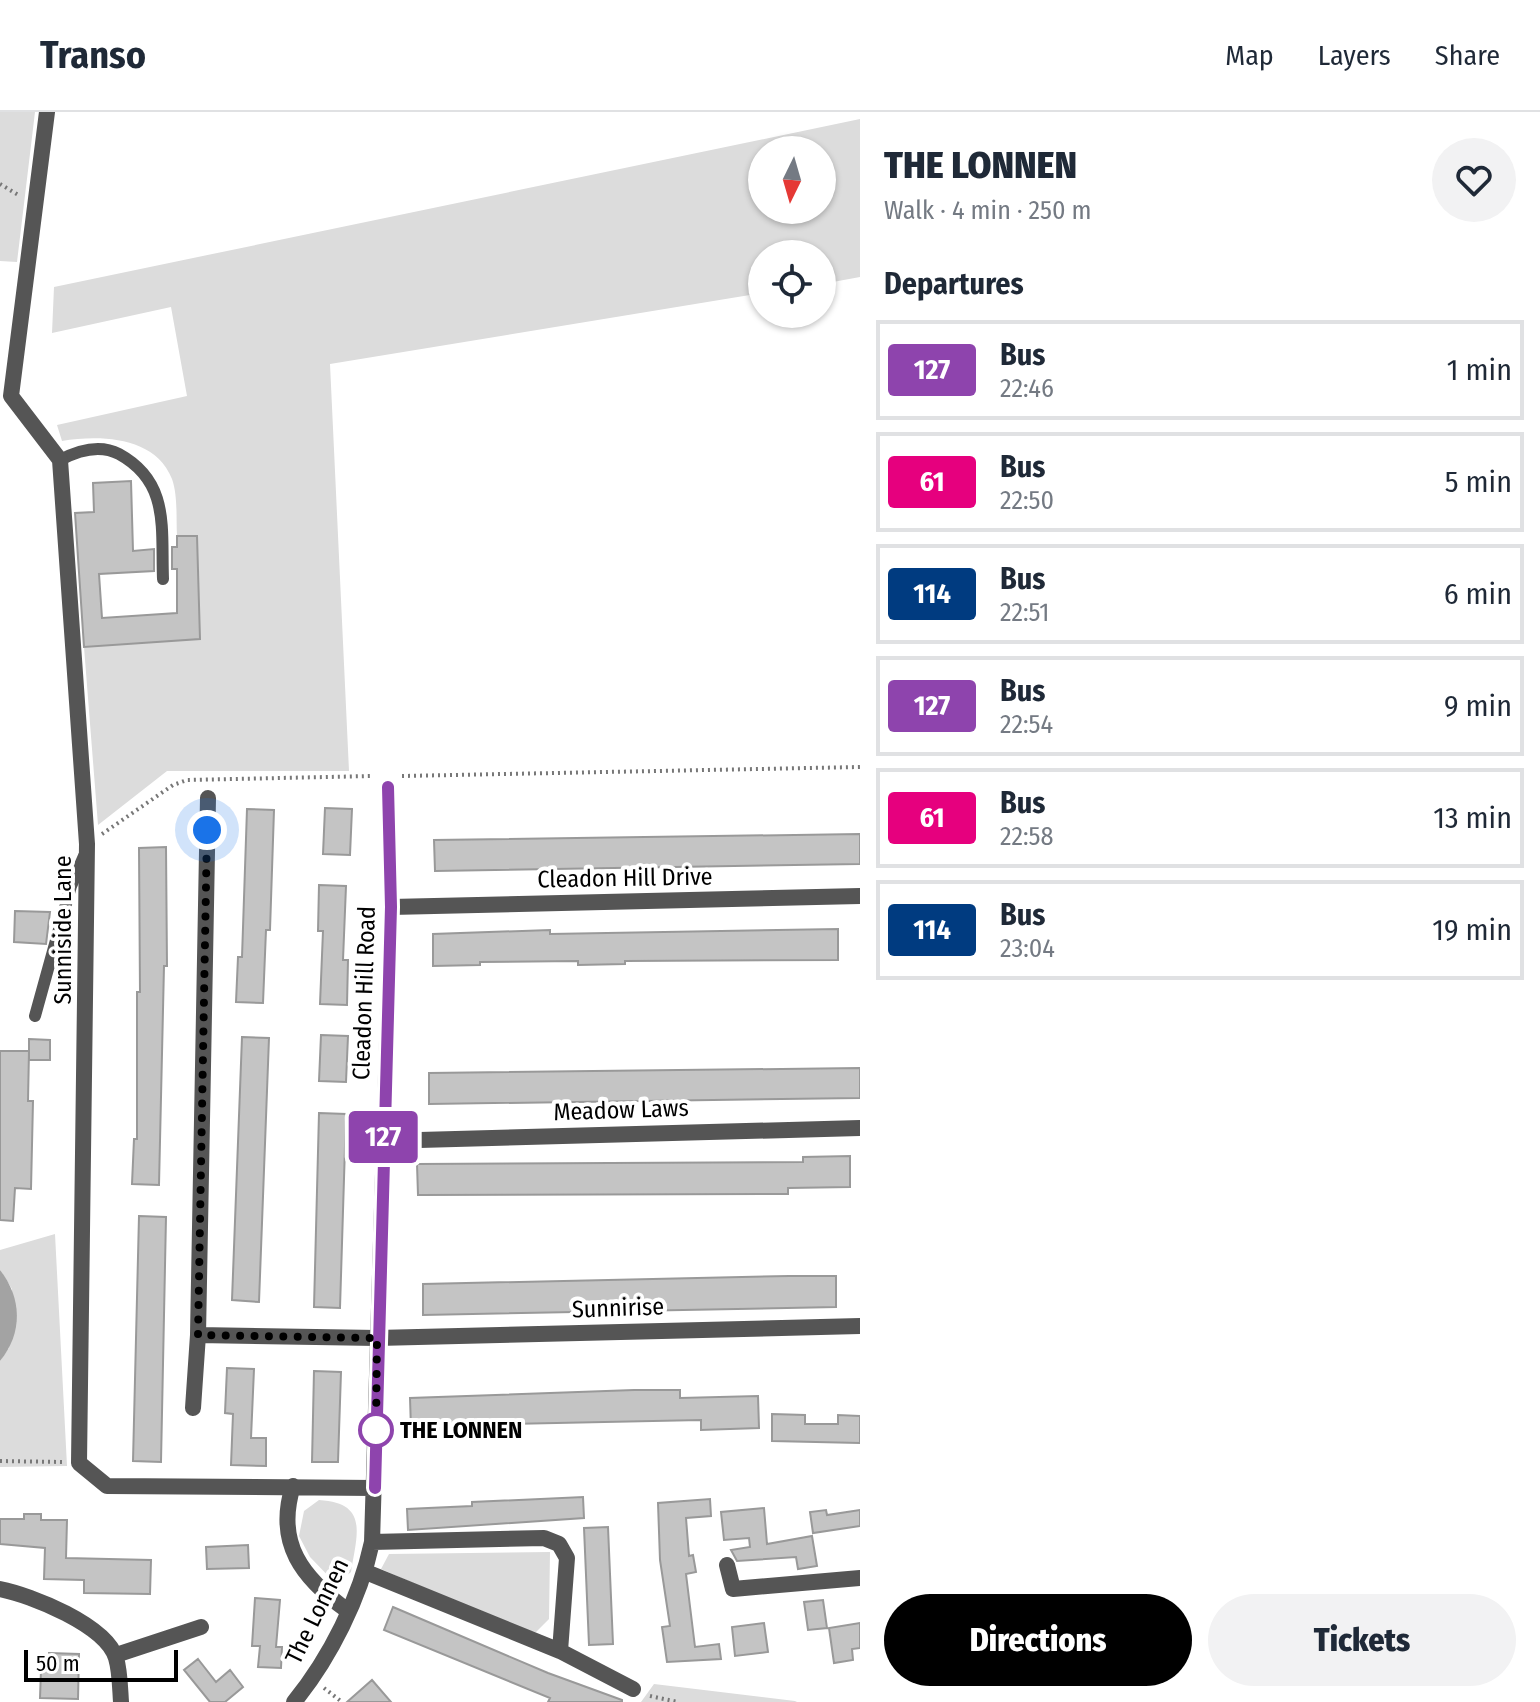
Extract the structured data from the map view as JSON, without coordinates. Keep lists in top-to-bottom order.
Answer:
{
  "streets": {
    "street": [
      "Cleadon Hill Drive",
      "Sunniside Lane",
      "Cleadon Hill Road",
      "Meadow Laws",
      "Sunnirise",
      "The Lonnen"
    ]
  },
  "crossings": [
    ["Cleadon Hill Drive", "Cleadon Hill Road"],
    ["Cleadon Hill Road", "Meadow Laws"],
    ["Cleadon Hill Road", "Sunnirise"],
    ["Cleadon Hill Road", "The Lonnen"]
  ],
  "places": ["THE LONNEN"],
  "lines": ["bus line 127"],
  "scale_bar": "50 m",
  "north": "bottom",
  "page": {
    "header": "Transo",
    "nav": ["Map", "Layers", "Share"],
    "on_map": "127",
    "heading": [
      ["THE LONNEN", "Walk · 4 min · 250 m"],
      "Departures"
    ],
    "list": [
      {
        "mark": "127",
        "name": "Bus",
        "note": "22:46",
        "value": "1 min"
      },
      {
        "mark": "61",
        "name": "Bus",
        "note": "22:50",
        "value": "5 min"
      },
      {
        "mark": "114",
        "name": "Bus",
        "note": "22:51",
        "value": "6 min"
      },
      {
        "mark": "127",
        "name": "Bus",
        "note": "22:54",
        "value": "9 min"
      },
      {
        "mark": "61",
        "name": "Bus",
        "note": "22:58",
        "value": "13 min"
      },
      {
        "mark": "114",
        "name": "Bus",
        "note": "23:04",
        "value": "19 min"
      }
    ],
    "buttons": ["Directions", "Tickets"],
    "scale": "50 m"
  }
}
